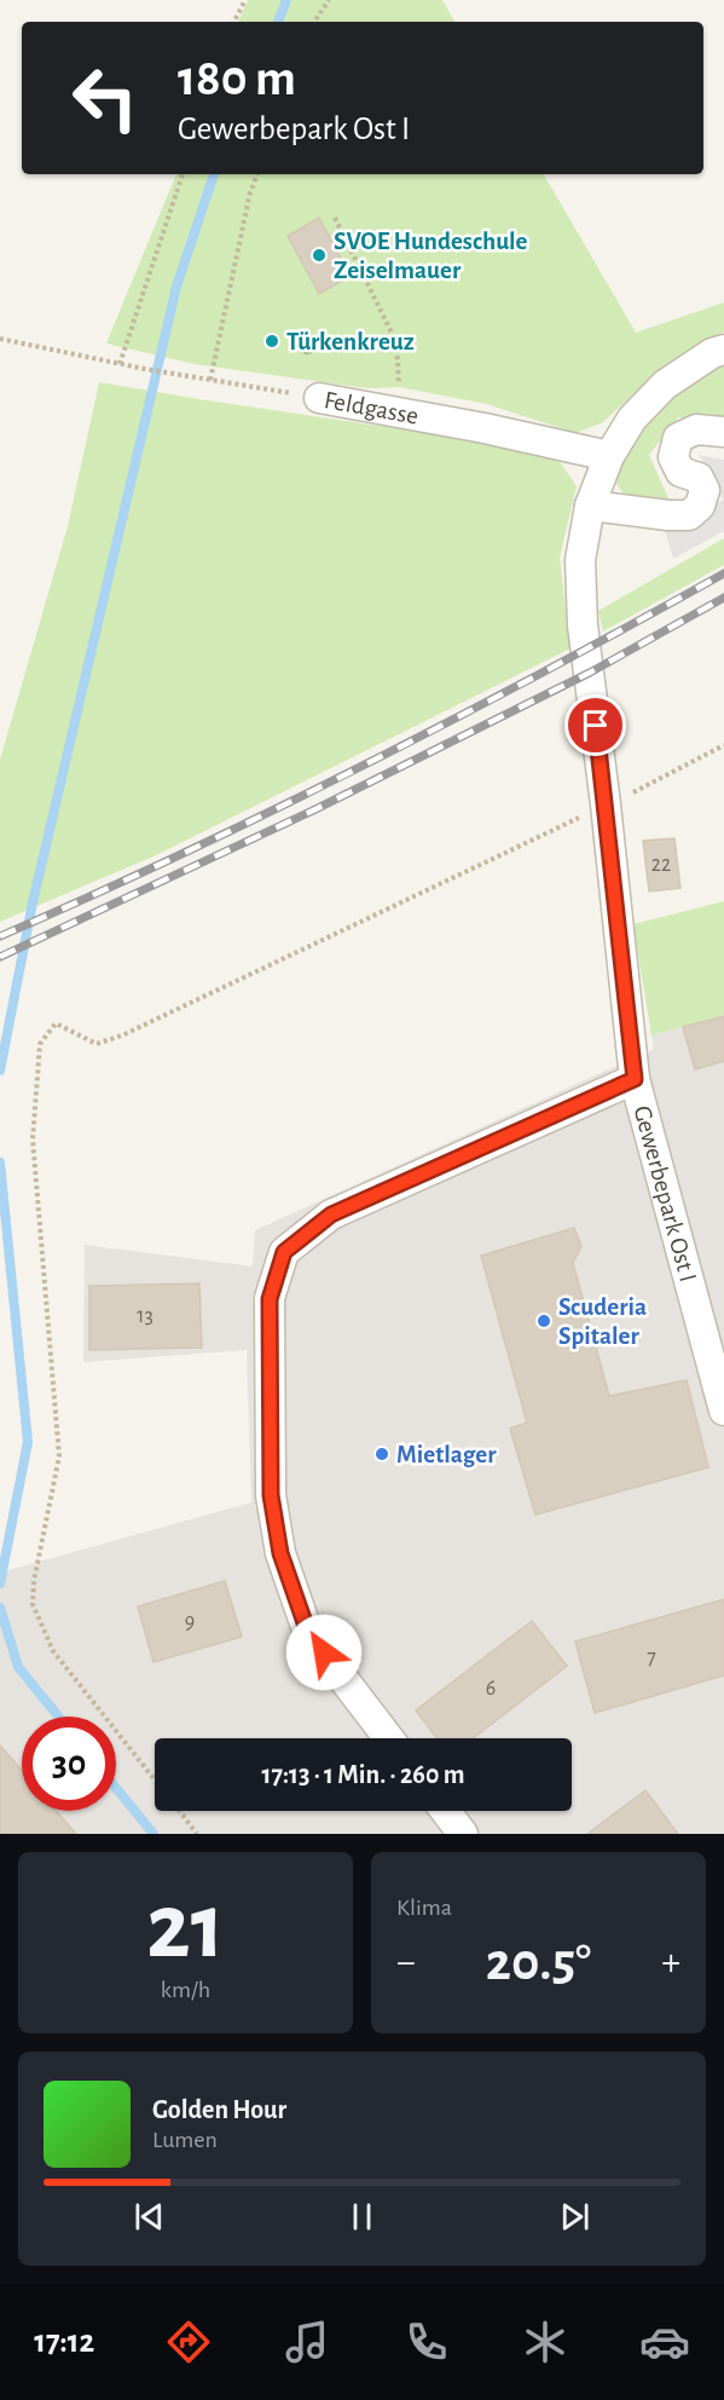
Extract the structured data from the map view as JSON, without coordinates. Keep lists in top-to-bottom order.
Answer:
{
  "streets": {
    "street": ["Feldgasse", "Gewerbepark Ost I"]
  },
  "crossings": [
    ["Feldgasse", "Gewerbepark Ost I"]
  ],
  "places": [
    "SVOE Hundeschule Zeiselmauer",
    "Türkenkreuz",
    "Scuderia Spitaler",
    "Mietlager"
  ],
  "house_numbers": [
    "22",
    "13",
    "9",
    "7",
    "6"
  ],
  "page": {
    "turn": ["180 m", "Gewerbepark Ost I"],
    "limit": "30",
    "trip": "17:13 · 1 Min. · 260 m",
    "tile": [
      ["21", "km/h"],
      "Klima"
    ],
    "heat": ["−", "20.5°", "+"],
    "song": ["Golden Hour", "Lumen"],
    "tabs": "17:12"
  }
}
